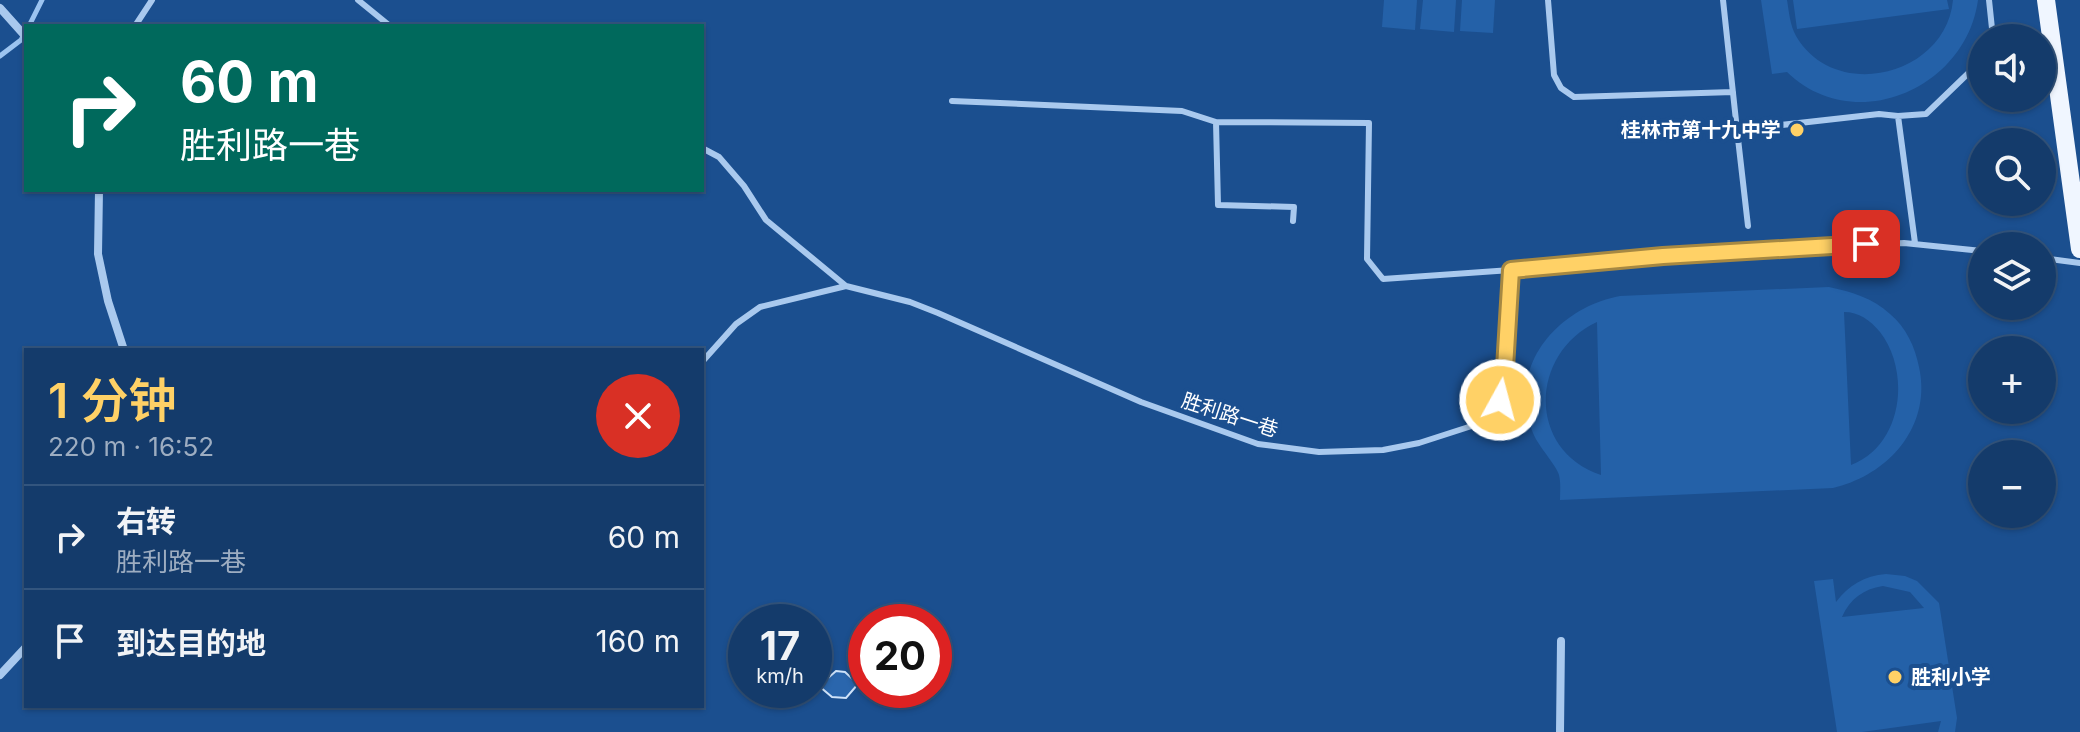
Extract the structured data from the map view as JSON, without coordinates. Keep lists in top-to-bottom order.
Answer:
{
  "streets": {
    "lane": ["胜利路一巷"]
  },
  "places": ["桂林市第十九中学", "胜利小学"],
  "page": {
    "map_buttons": ["+", "−"],
    "turn": ["60 m", "胜利路一巷"],
    "heading": ["1 分钟", "220 m · 16:52"],
    "list": [
      {
        "name": "右转",
        "note": "胜利路一巷",
        "value": "60 m"
      },
      {
        "name": "到达目的地",
        "value": "160 m"
      }
    ],
    "speed": "17 km/h",
    "limit": "20"
  }
}
